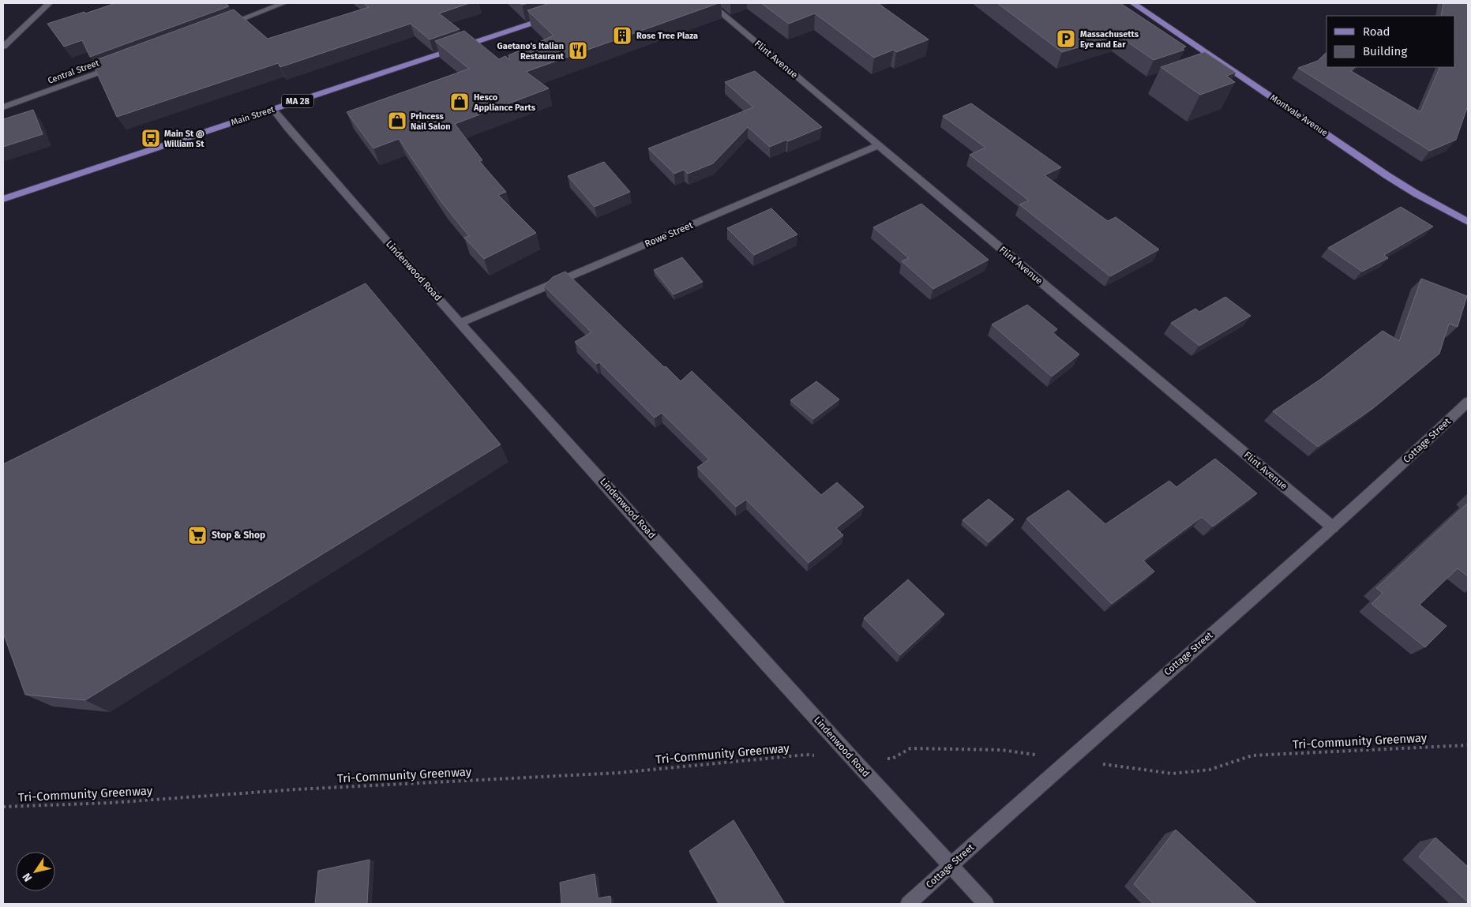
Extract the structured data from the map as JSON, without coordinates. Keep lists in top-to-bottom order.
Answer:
{
  "streets": {
    "main road": ["MA 28", "Montvale Avenue", "Main Street"],
    "street": [
      "Flint Avenue",
      "Central Street",
      "Rowe Street",
      "Lindenwood Road",
      "Cottage Street"
    ],
    "path": ["Tri-Community Greenway"]
  },
  "crossings": [
    ["Flint Avenue", "Rowe Street"],
    ["Flint Avenue", "Cottage Street"],
    ["Main Street", "Lindenwood Road"],
    ["Rowe Street", "Lindenwood Road"],
    ["Lindenwood Road", "Cottage Street"]
  ],
  "places": {
    "building": ["Rose Tree Plaza"],
    "parking": ["Massachusetts Eye and Ear"],
    "restaurant": ["Gaetano's Italian Restaurant"],
    "shop": ["Hesco Appliance Parts", "Princess Nail Salon"],
    "bus stop": ["Main St @ William St"],
    "supermarket": ["Stop & Shop"]
  },
  "legend": ["Road", "Building"],
  "north": "bottom left"
}
